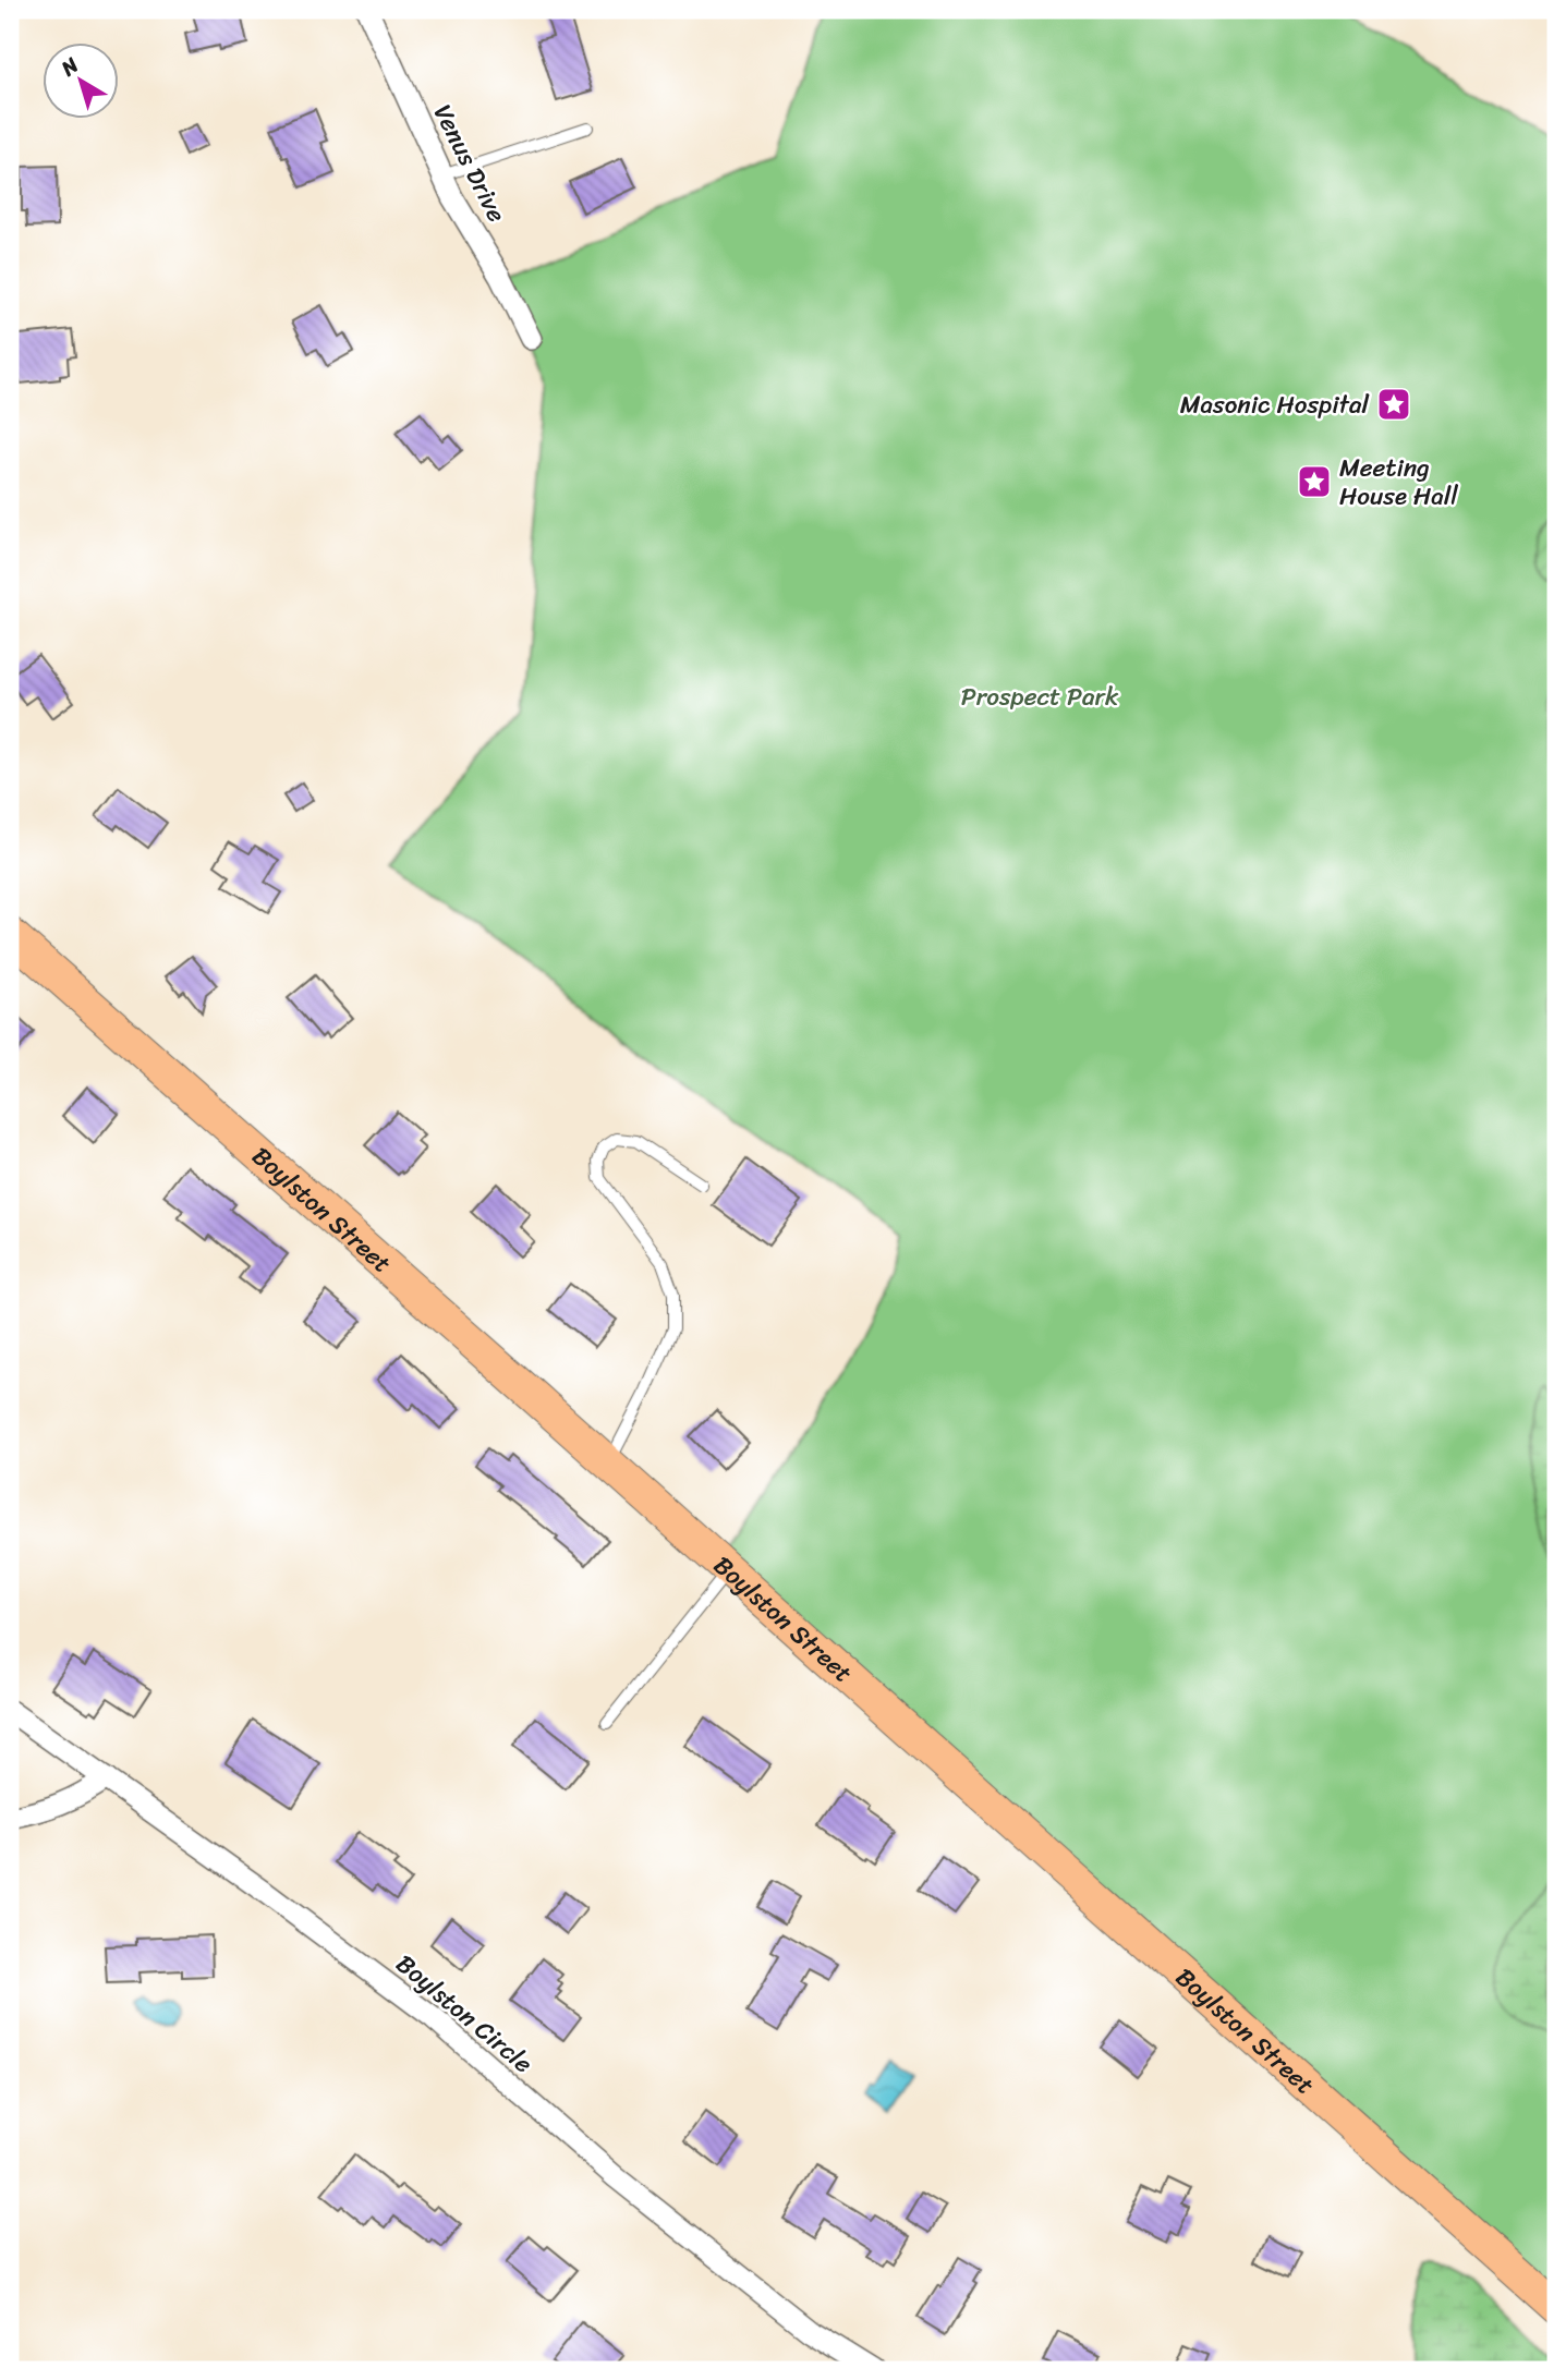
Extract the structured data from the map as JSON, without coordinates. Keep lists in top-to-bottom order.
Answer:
{
  "streets": {
    "main road": ["Boylston Street"],
    "street": ["Venus Drive", "Boylston Circle"]
  },
  "parks": ["Prospect Park"],
  "places": {
    "place": ["Masonic Hospital", "Meeting House Hall"]
  },
  "north": "top left"
}
